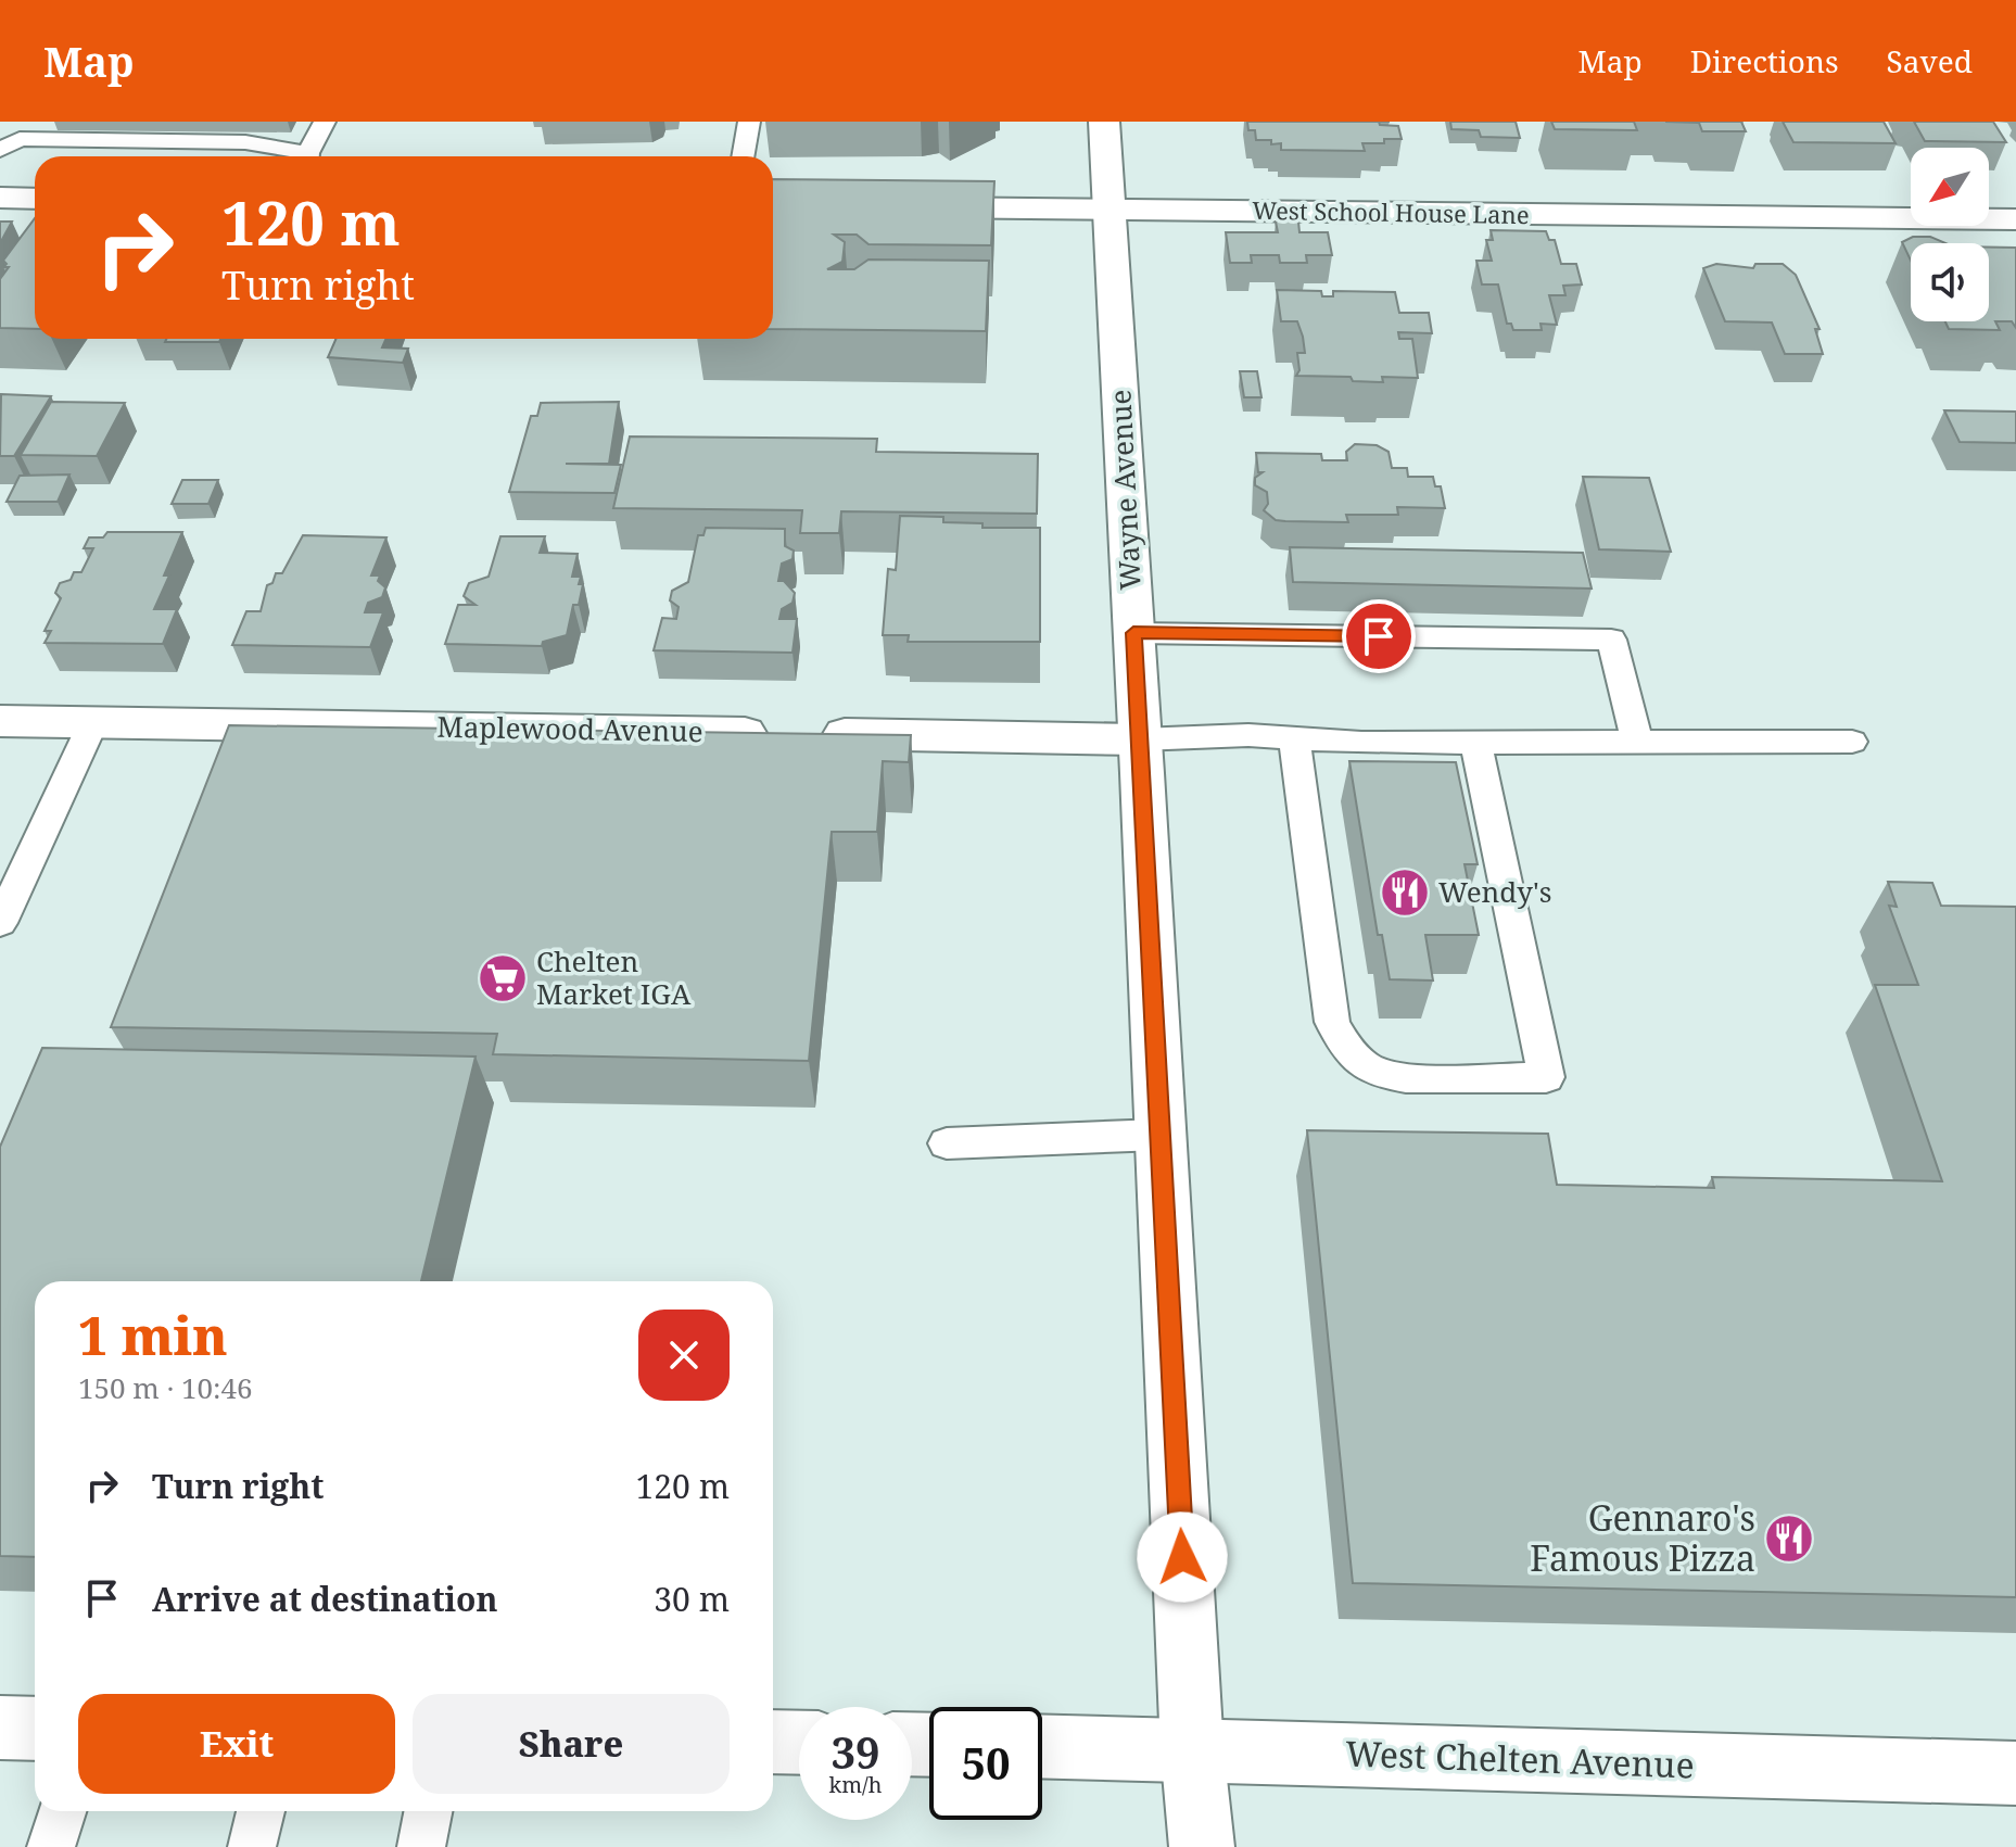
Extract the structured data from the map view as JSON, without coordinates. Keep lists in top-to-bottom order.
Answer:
{
  "streets": {
    "street": [
      "West School House Lane",
      "Wayne Avenue",
      "Maplewood Avenue",
      "West Chelten Avenue"
    ]
  },
  "crossings": [
    ["West School House Lane", "Wayne Avenue"],
    ["Wayne Avenue", "Maplewood Avenue"],
    ["Wayne Avenue", "West Chelten Avenue"]
  ],
  "places": {
    "restaurant": ["Wendy's", "Gennaro's Famous Pizza"],
    "supermarket": ["Chelten Market IGA"]
  },
  "north": "bottom left",
  "page": {
    "header": "Map",
    "nav": ["Map", "Directions", "Saved"],
    "turn": ["120 m", "Turn right"],
    "heading": ["1 min", "150 m · 10:46"],
    "list": [
      {
        "name": "Turn right",
        "value": "120 m"
      },
      {
        "name": "Arrive at destination",
        "value": "30 m"
      }
    ],
    "buttons": ["Exit", "Share"],
    "speed": "39 km/h",
    "limit": "50"
  }
}
